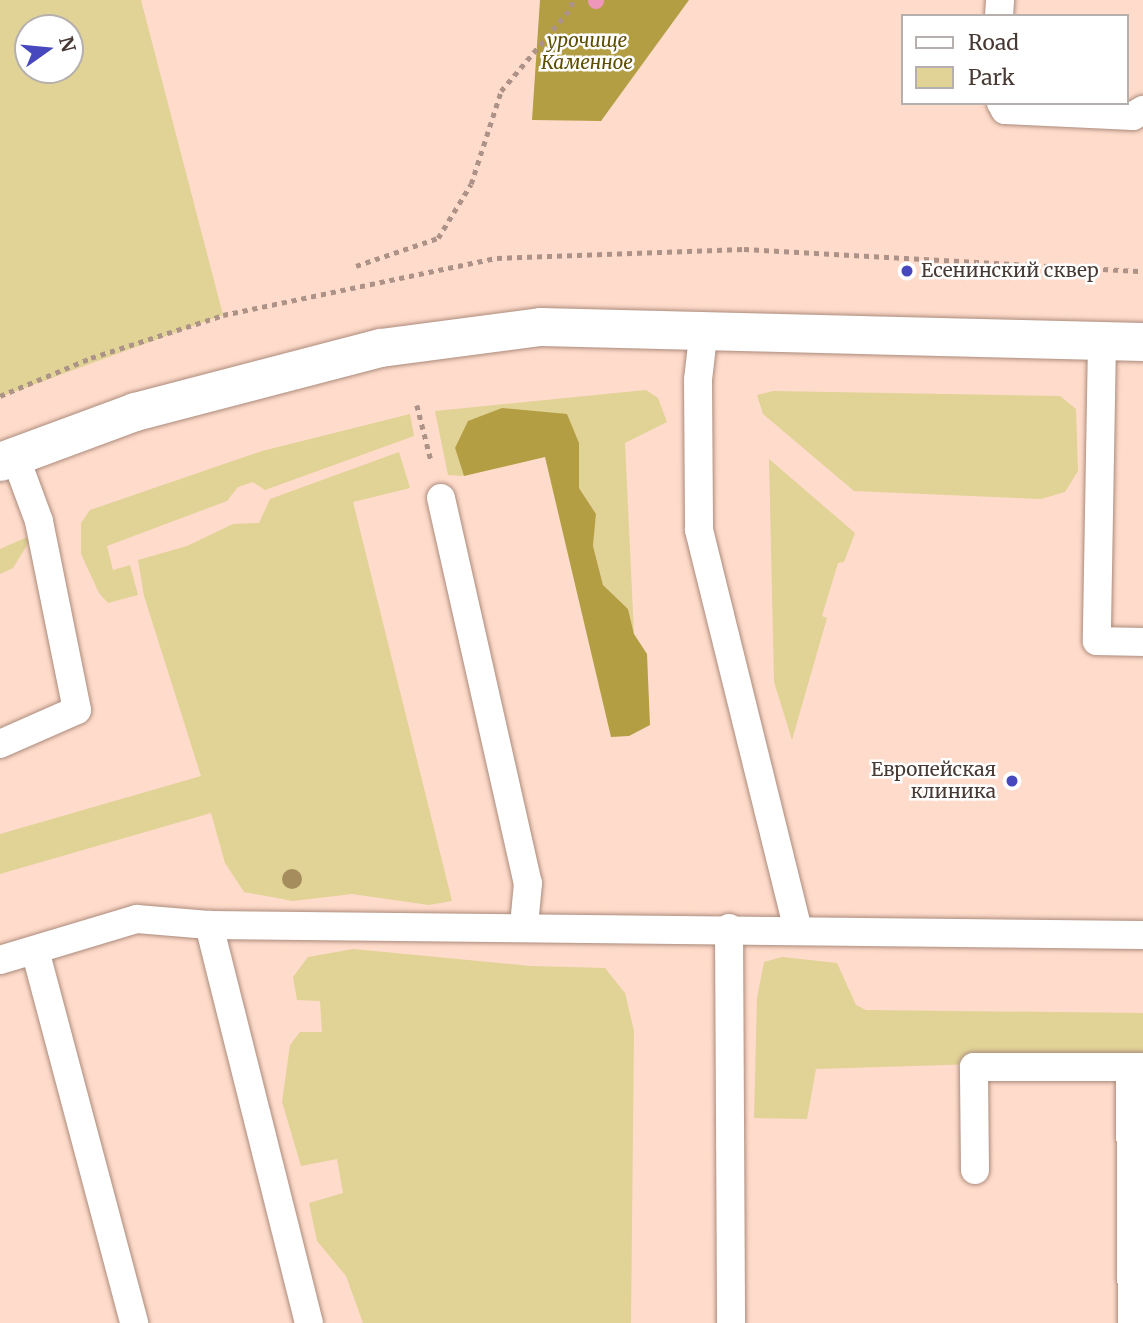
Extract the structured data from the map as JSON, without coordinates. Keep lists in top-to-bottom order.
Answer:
{
  "parks": ["урочище Каменное"],
  "places": ["Есенинский сквер", "Европейская клиника"],
  "legend": ["Road", "Park"],
  "north": "right"
}
